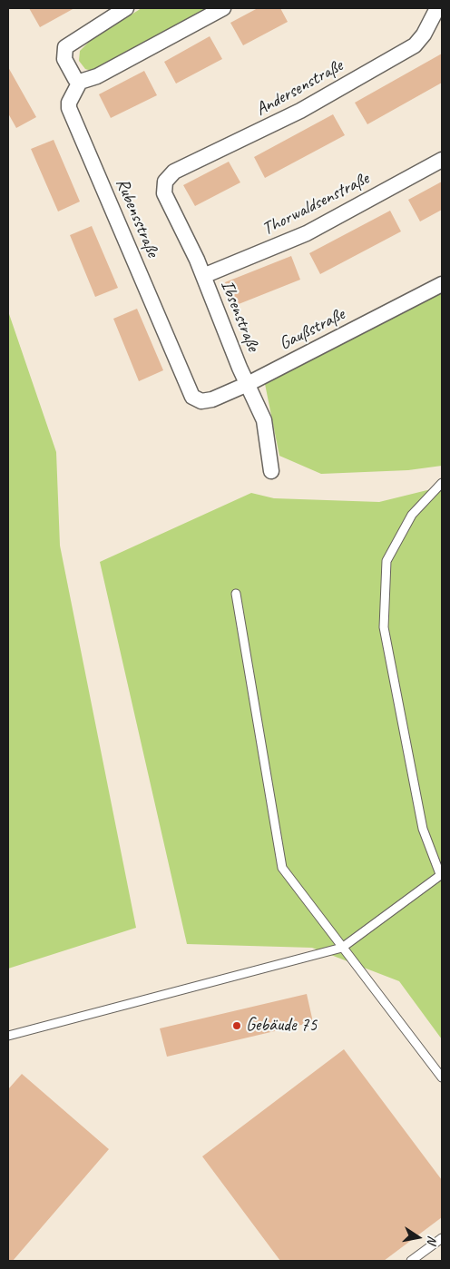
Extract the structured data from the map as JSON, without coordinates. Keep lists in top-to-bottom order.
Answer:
{
  "streets": {
    "street": [
      "Andersenstraße",
      "Thorwaldsenstraße",
      "Rubensstraße",
      "Ibsenstraße",
      "Gaußstraße"
    ]
  },
  "crossings": [
    ["Andersenstraße", "Ibsenstraße"],
    ["Thorwaldsenstraße", "Ibsenstraße"],
    ["Rubensstraße", "Gaußstraße"],
    ["Ibsenstraße", "Gaußstraße"]
  ],
  "places": ["Gebäude 75"],
  "north": "right"
}
